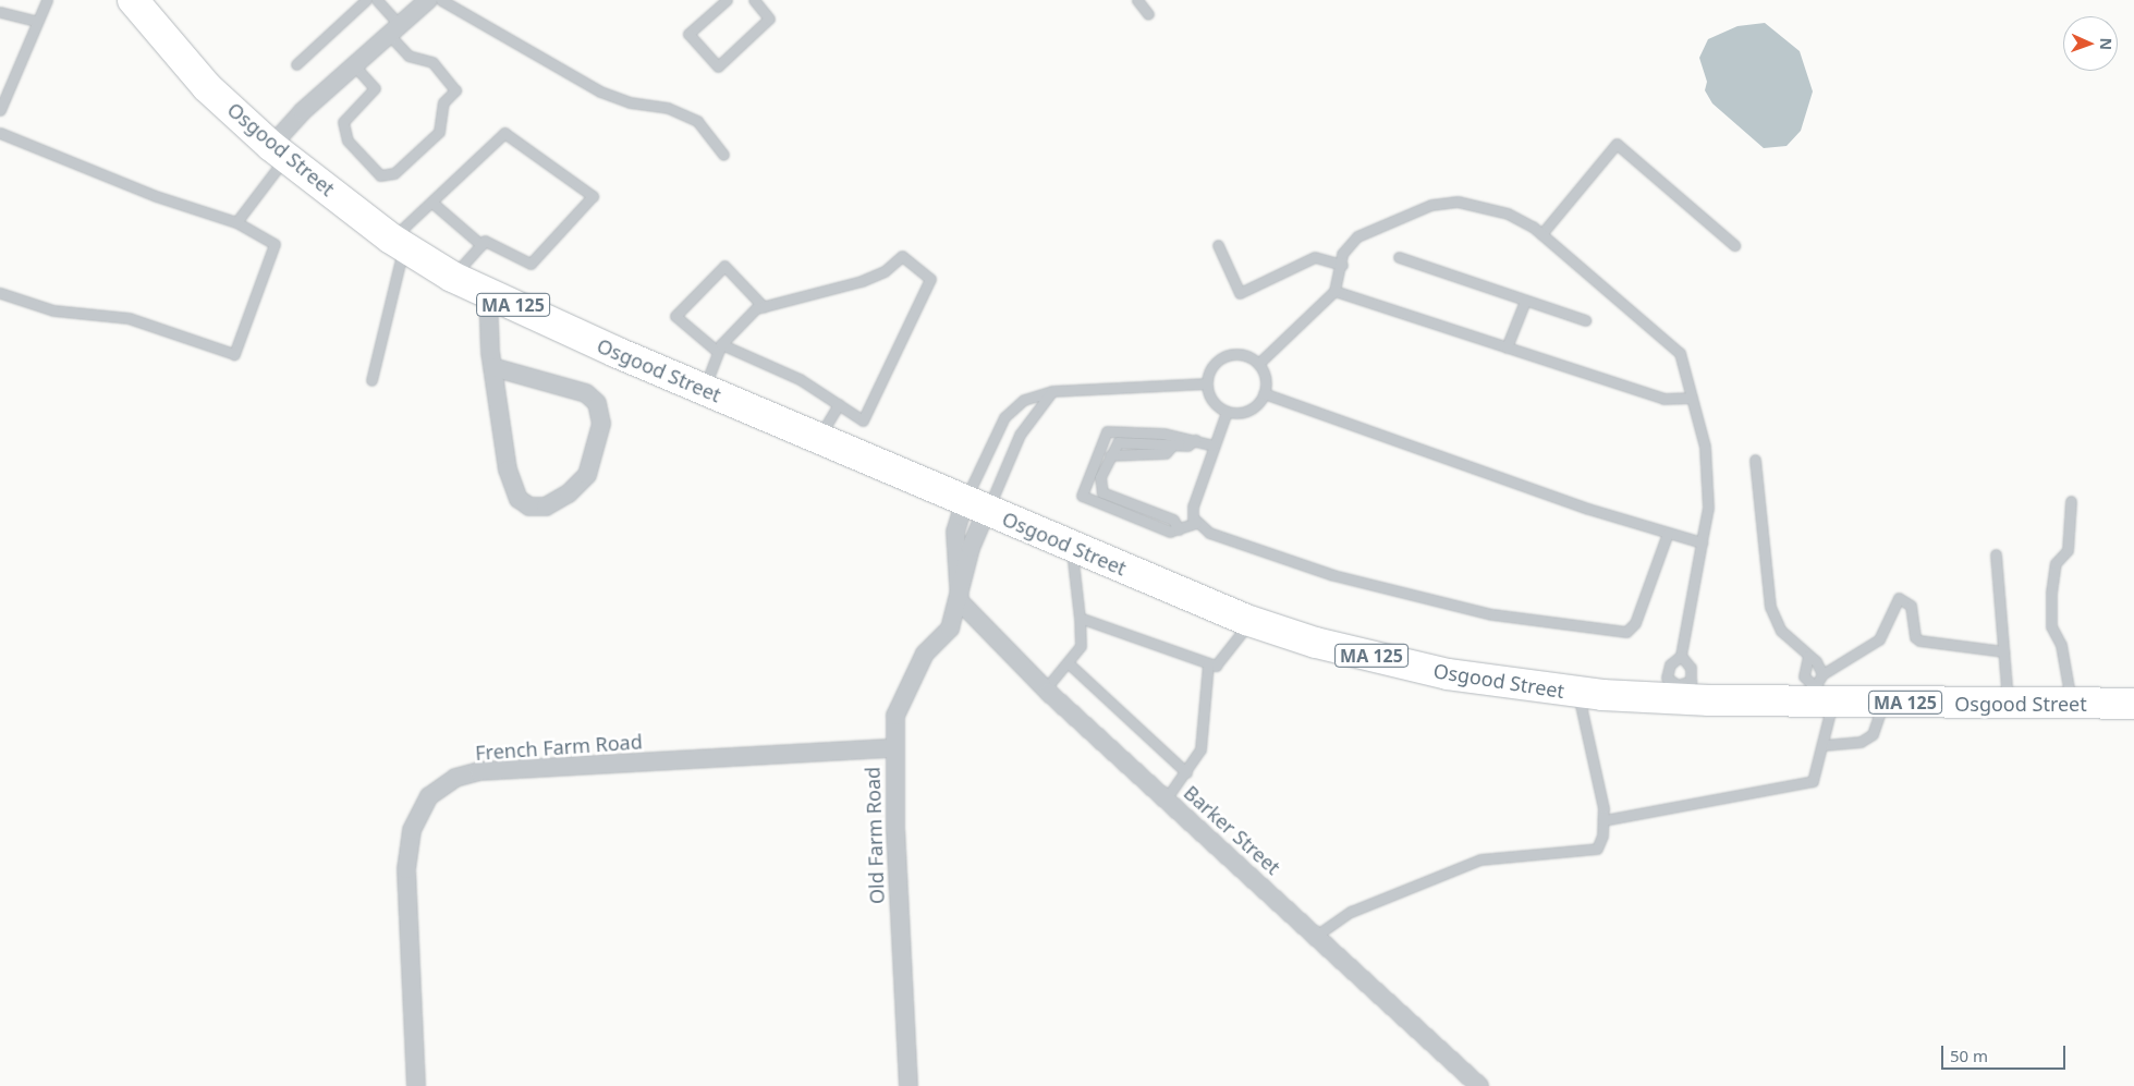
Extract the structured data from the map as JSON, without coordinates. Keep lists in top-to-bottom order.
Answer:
{
  "streets": {
    "highway": ["Osgood Street", "MA 125"],
    "street": ["French Farm Road", "Barker Street", "Old Farm Road"]
  },
  "crossings": [
    ["French Farm Road", "Old Farm Road"],
    ["Barker Street", "Old Farm Road"]
  ],
  "scale_bar": "50 m",
  "north": "right"
}
